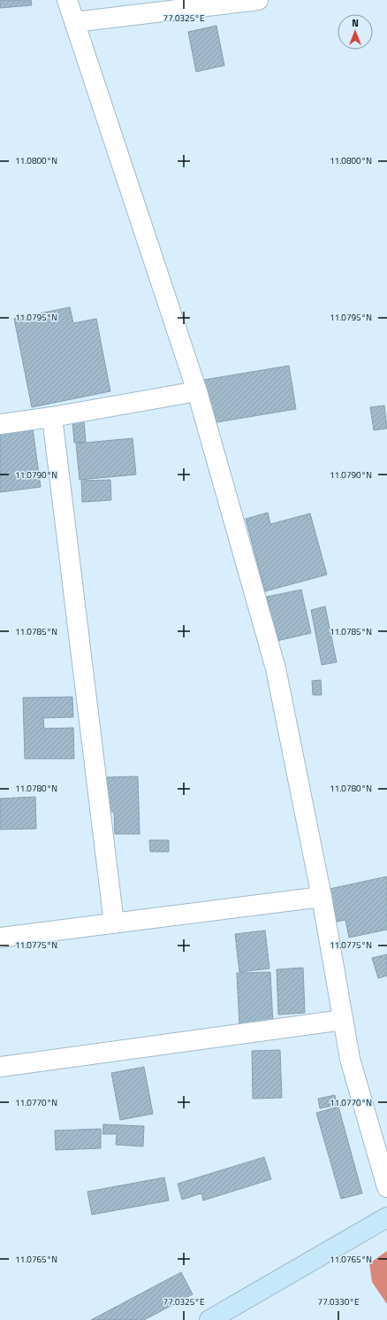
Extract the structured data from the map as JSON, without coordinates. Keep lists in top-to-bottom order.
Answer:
{
  "north": "top",
  "coordinates": [
    "77.0325°E",
    "11.0800°N",
    "11.0795°N",
    "11.0790°N",
    "11.0785°N",
    "11.0780°N",
    "11.0775°N",
    "11.0770°N",
    "11.0765°N",
    "77.0330°E"
  ]
}
